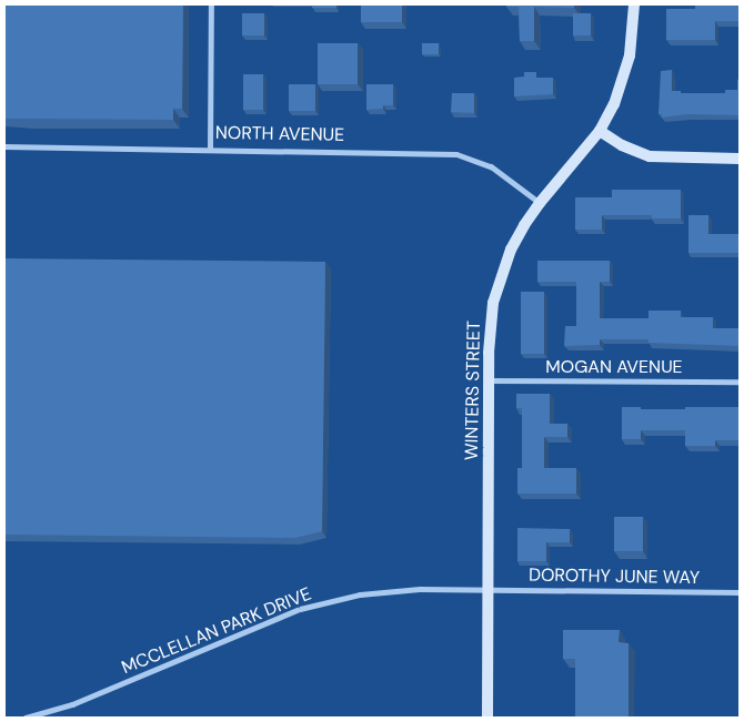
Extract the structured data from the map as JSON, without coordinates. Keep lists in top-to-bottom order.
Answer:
{
  "streets": {
    "main road": ["WINTERS STREET"],
    "street": [
      "NORTH AVENUE",
      "MOGAN AVENUE",
      "DOROTHY JUNE WAY",
      "MCCLELLAN PARK DRIVE"
    ]
  },
  "crossings": [
    ["NORTH AVENUE", "WINTERS STREET"],
    ["MOGAN AVENUE", "WINTERS STREET"],
    ["WINTERS STREET", "DOROTHY JUNE WAY"],
    ["WINTERS STREET", "MCCLELLAN PARK DRIVE"],
    ["DOROTHY JUNE WAY", "MCCLELLAN PARK DRIVE"]
  ]
}
